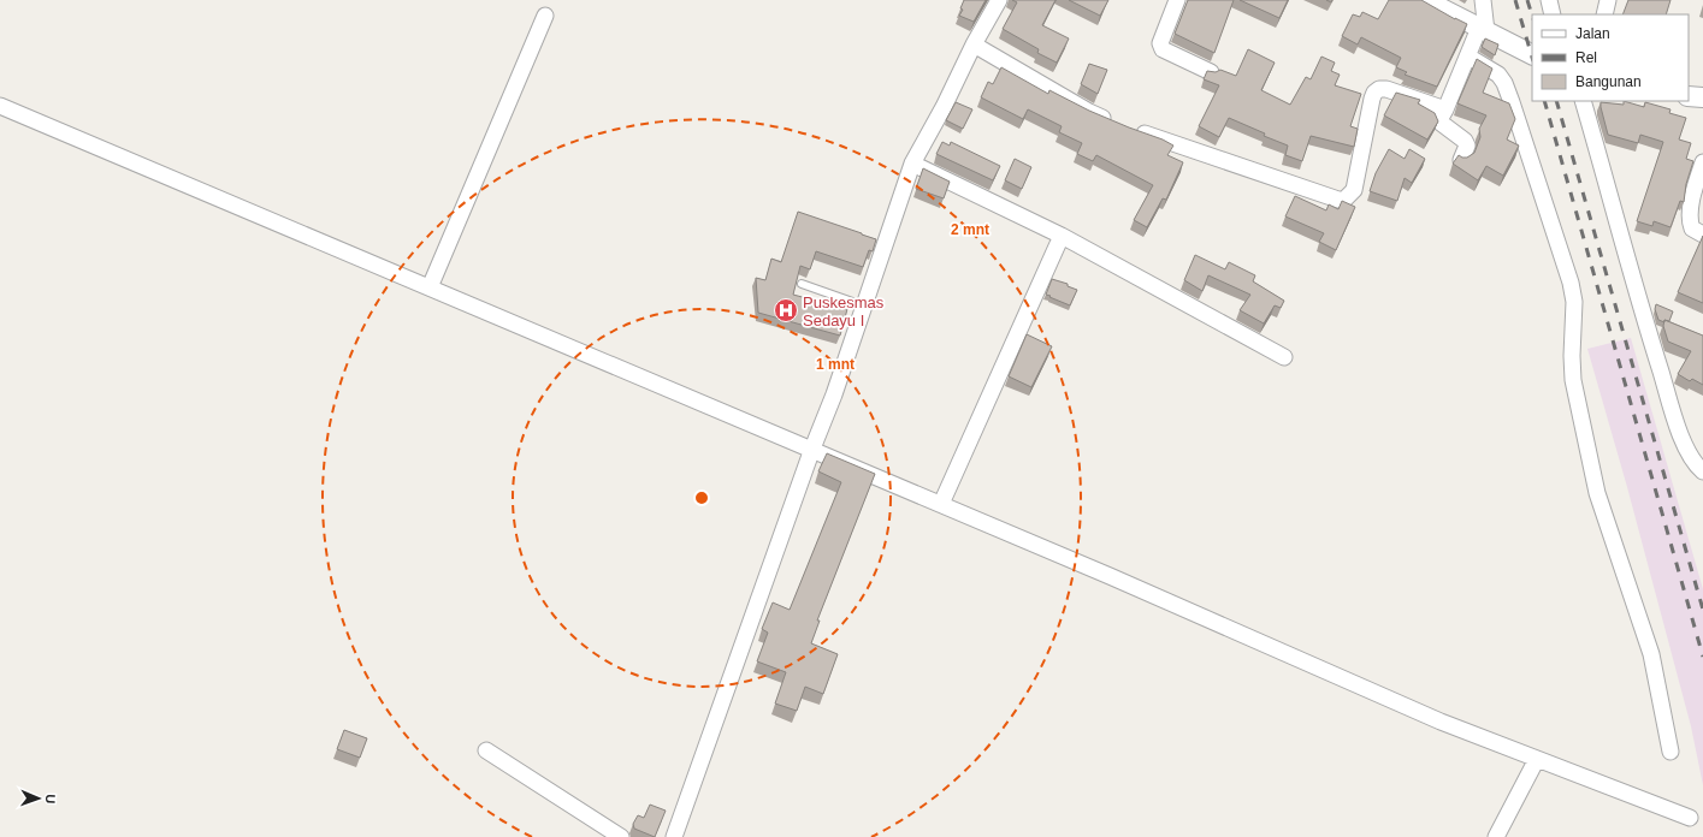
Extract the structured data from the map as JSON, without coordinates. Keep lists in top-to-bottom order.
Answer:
{
  "places": {
    "hospital": ["Puskesmas Sedayu I"]
  },
  "legend": ["Jalan", "Rel", "Bangunan"],
  "north": "right",
  "rings": ["2 mnt", "1 mnt"]
}
